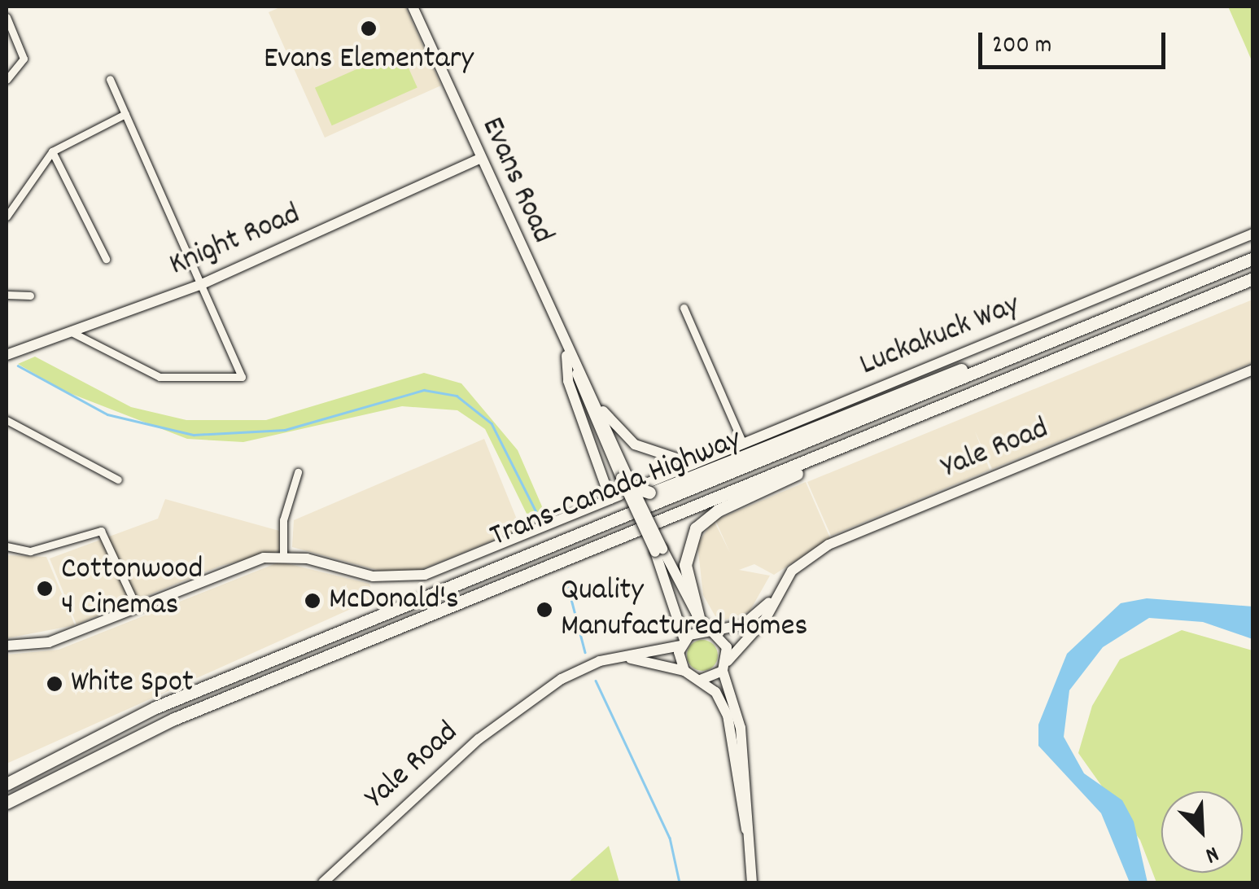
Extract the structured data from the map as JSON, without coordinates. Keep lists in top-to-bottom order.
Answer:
{
  "streets": {
    "highway": ["Trans-Canada Highway"],
    "street": [
      "Evans Road",
      "Knight Road",
      "Luckakuck Way",
      "Yale Road"
    ]
  },
  "crossings": [
    ["Evans Road", "Knight Road"],
    ["Evans Road", "Luckakuck Way"],
    ["Evans Road", "Yale Road"]
  ],
  "places": [
    "Evans Elementary",
    "Cottonwood 4 Cinemas",
    "McDonald's",
    "Quality Manufactured Homes",
    "White Spot"
  ],
  "scale_bar": "200 m",
  "north": "bottom right"
}
